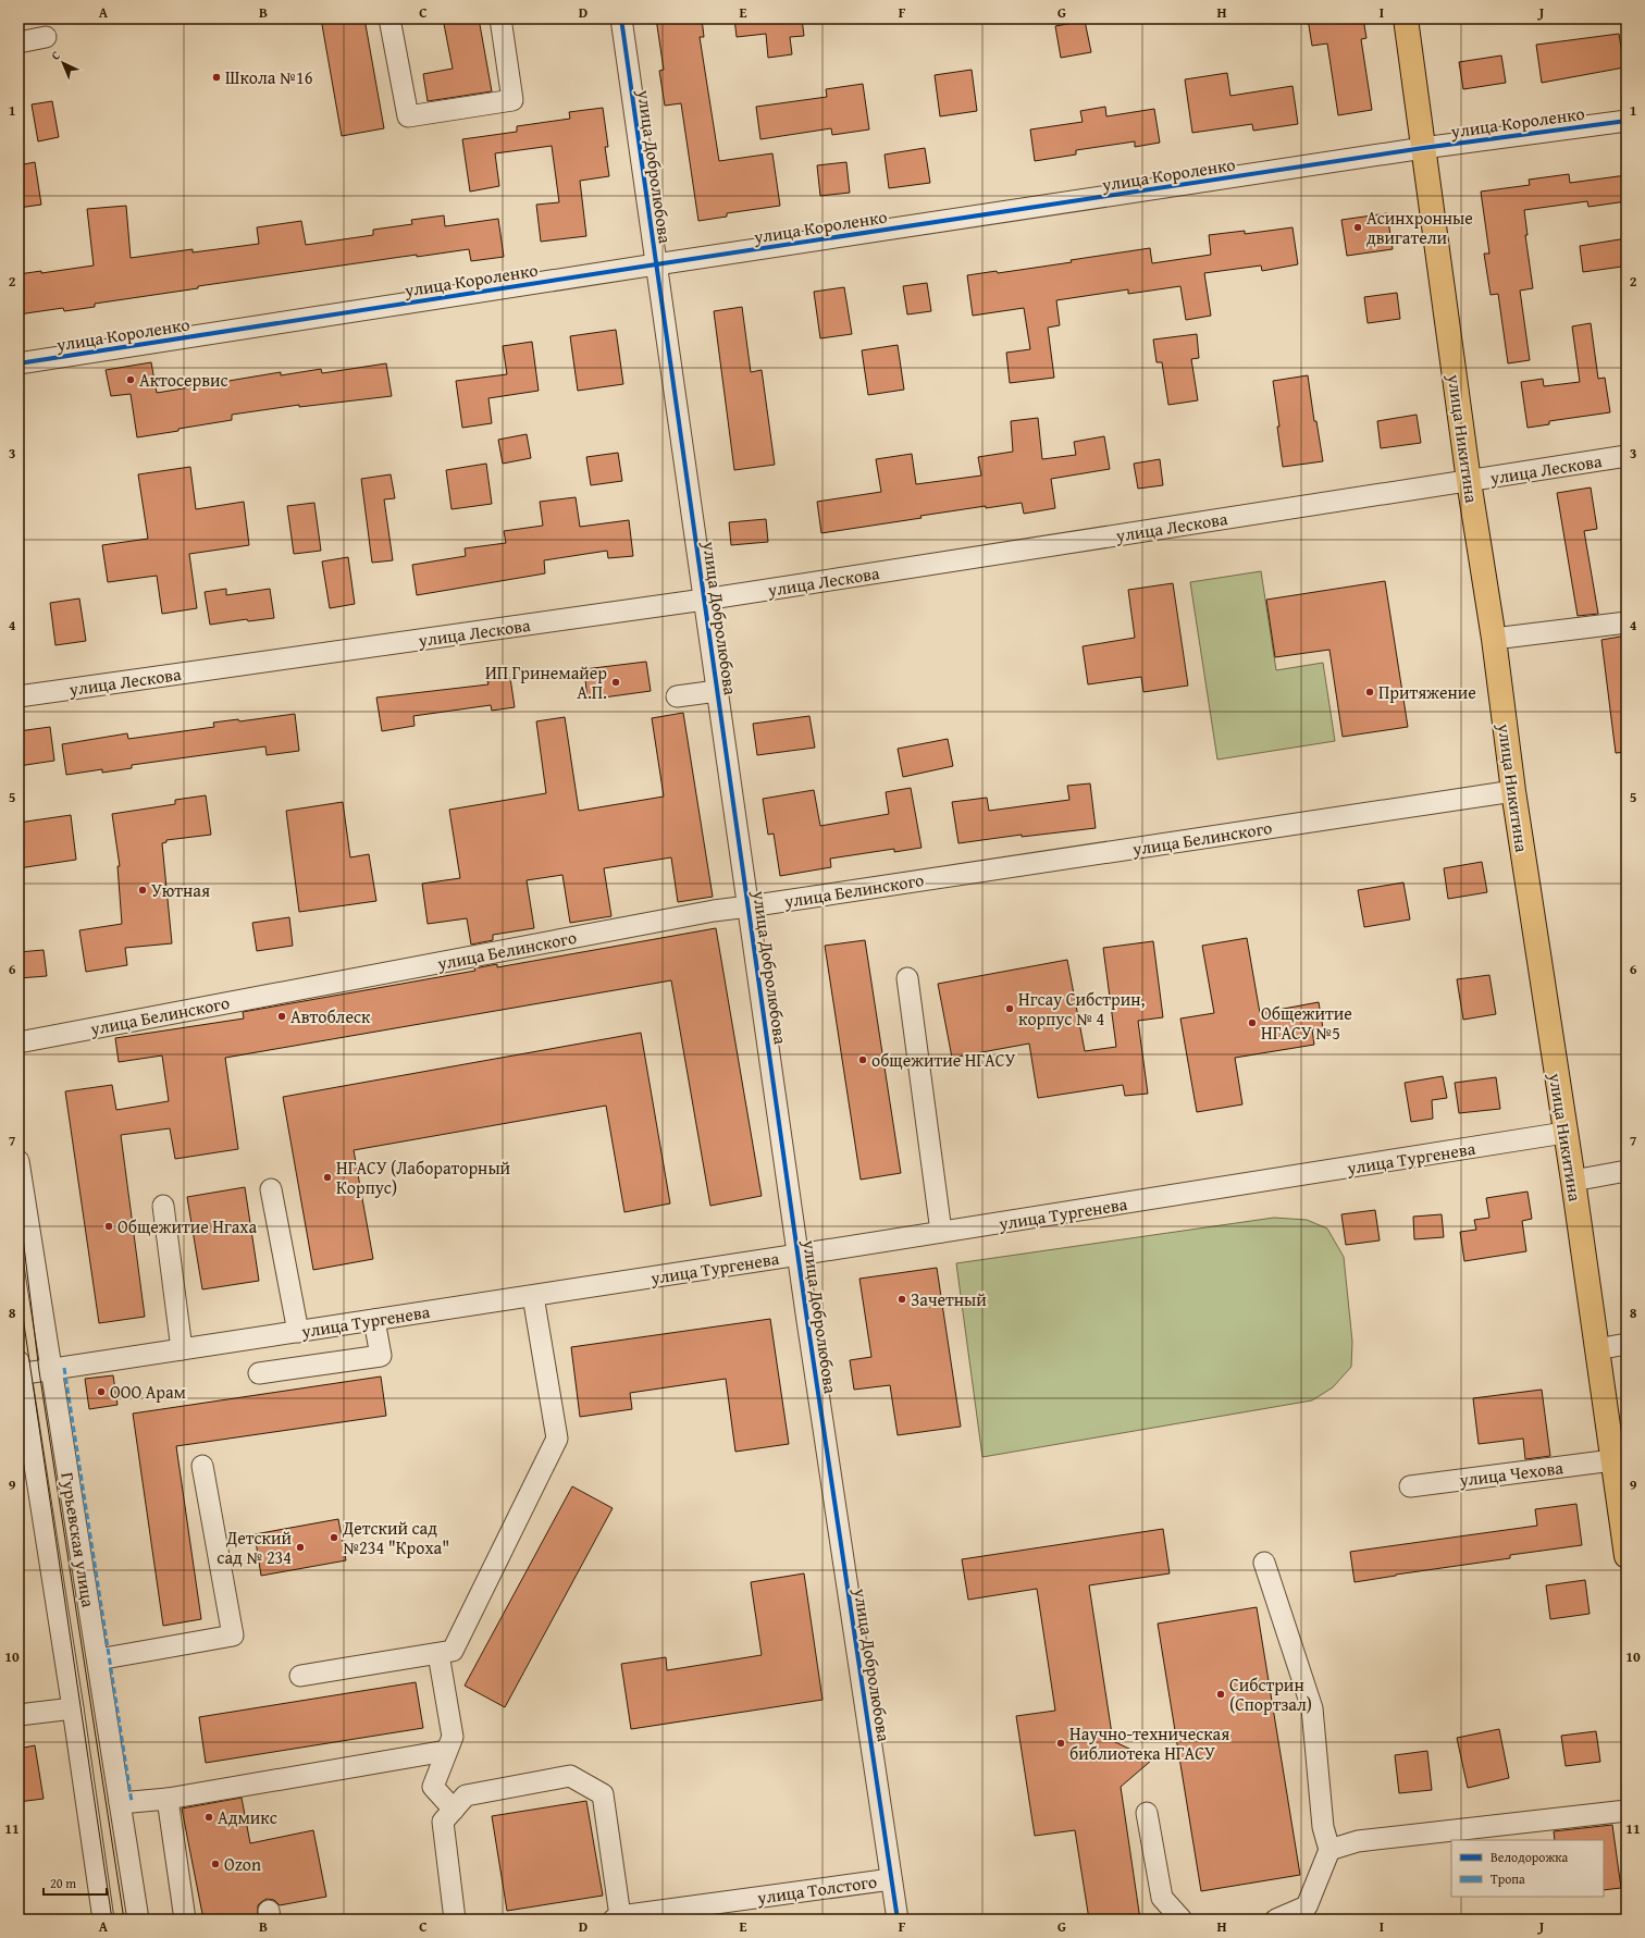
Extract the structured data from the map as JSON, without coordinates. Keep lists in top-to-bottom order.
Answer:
{
  "streets": {
    "main road": ["улица Никитина"],
    "street": [
      "улица Короленко",
      "улица Добролюбова",
      "улица Лескова",
      "улица Белинского",
      "улица Тургенева",
      "улица Чехова",
      "Гурьевская улица",
      "улица Толстого"
    ]
  },
  "crossings": [
    ["улица Короленко", "улица Добролюбова"],
    ["улица Короленко", "улица Никитина"],
    ["улица Добролюбова", "улица Лескова"],
    ["улица Добролюбова", "улица Белинского"],
    ["улица Добролюбова", "улица Тургенева"],
    ["улица Добролюбова", "улица Толстого"],
    ["улица Никитина", "улица Лескова"],
    ["улица Никитина", "улица Белинского"],
    ["улица Никитина", "улица Тургенева"],
    ["улица Никитина", "улица Чехова"],
    ["улица Тургенева", "Гурьевская улица"]
  ],
  "places": [
    "Школа №16",
    "Асинхронные двигатели",
    "Актосервис",
    "ИП Гринемайер А.П.",
    "Притяжение",
    "Уютная",
    "Нгсау Сибстрин, корпус № 4",
    "Автоблеск",
    "Общежитие НГАСУ №5",
    "общежитие НГАСУ",
    "НГАСУ (Лабораторный Корпус)",
    "Общежитие Нгаха",
    "Зачетный",
    "ООО Арам",
    "Детский сад №234 \"Кроха\"",
    "Детский сад № 234",
    "Сибстрин (Спортзал)",
    "Научно-техническая библиотека НГАСУ",
    "Адмикс",
    "Ozon"
  ],
  "legend": ["Велодорожка", "Тропа"],
  "scale_bar": "20 m",
  "north": "top left",
  "grid": {
    "columns": [
      "A",
      "B",
      "C",
      "D",
      "E",
      "F",
      "G",
      "H",
      "I",
      "J"
    ],
    "rows": [
      "1",
      "2",
      "3",
      "4",
      "5",
      "6",
      "7",
      "8",
      "9",
      "10",
      "11"
    ]
  }
}
